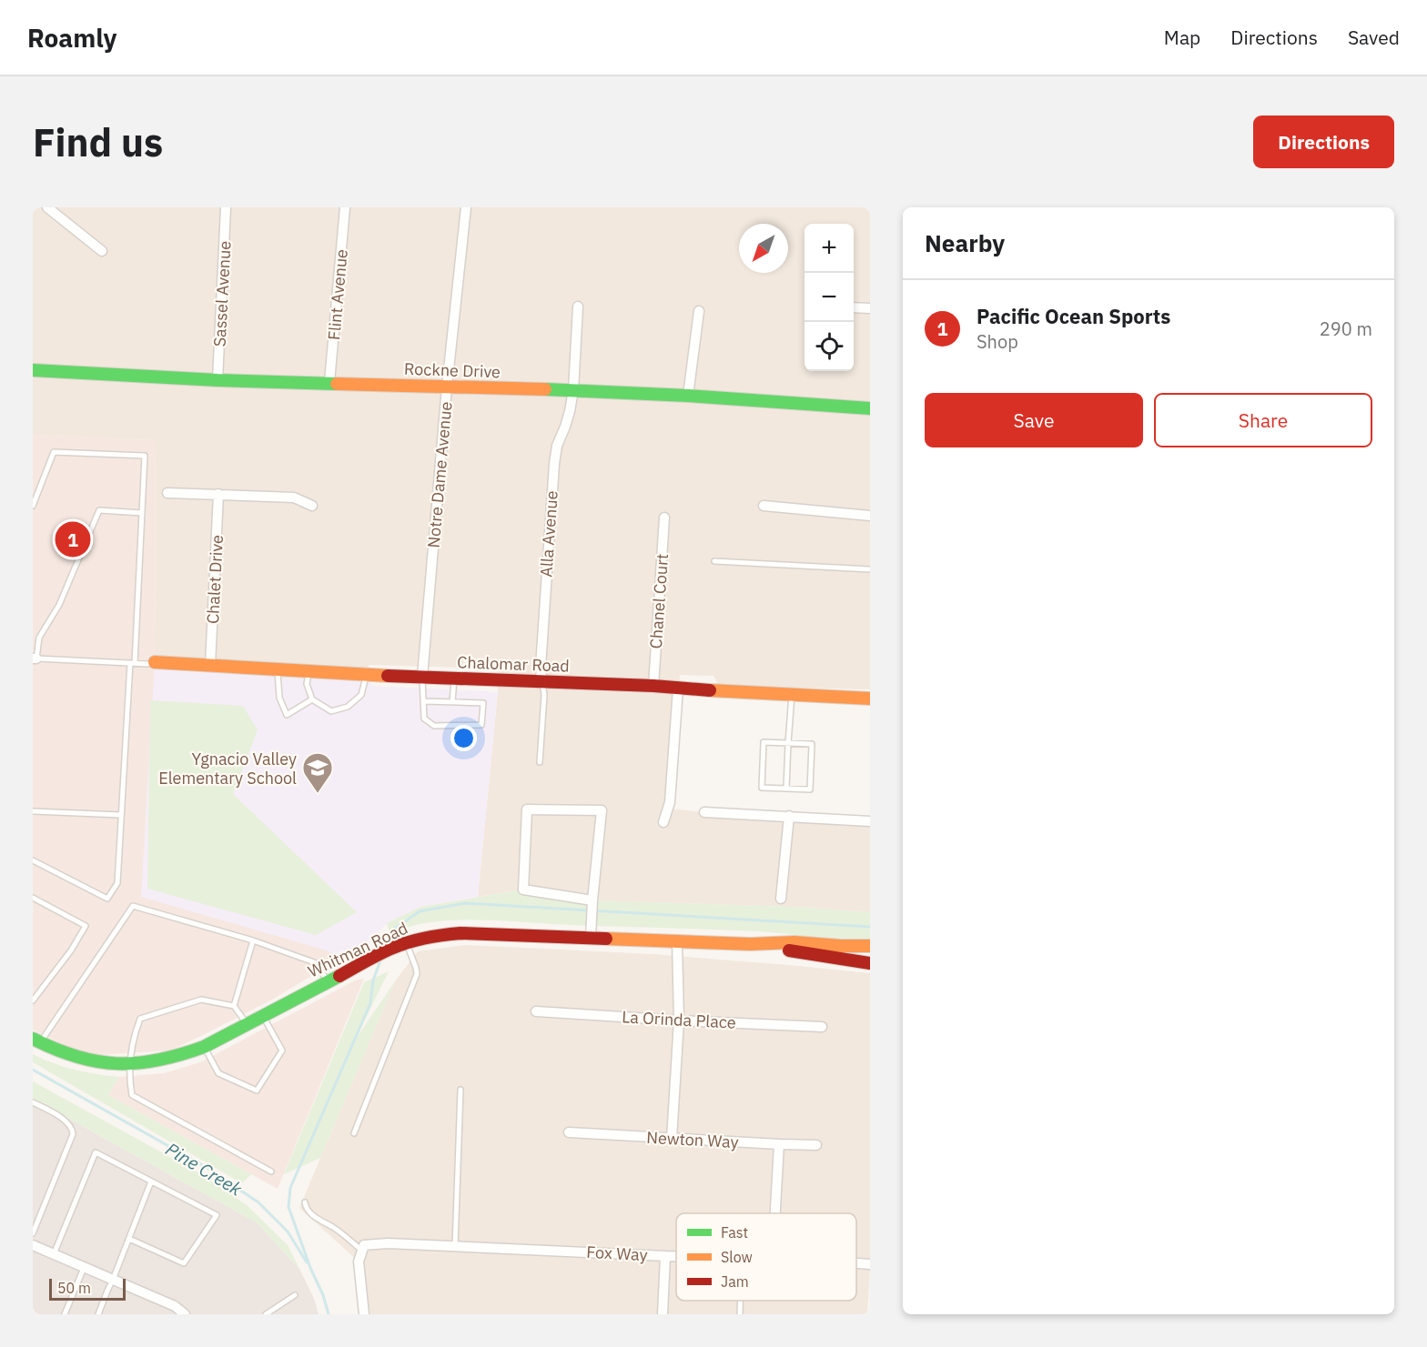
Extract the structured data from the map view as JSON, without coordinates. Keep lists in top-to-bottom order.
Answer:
{
  "streets": {
    "street": [
      "Sassel Avenue",
      "Flint Avenue",
      "Rockne Drive",
      "Notre Dame Avenue",
      "Alla Avenue",
      "Chalet Drive",
      "Chanel Court",
      "Chalomar Road",
      "Whitman Road",
      "La Orinda Place",
      "Newton Way",
      "Fox Way"
    ]
  },
  "crossings": [
    ["Sassel Avenue", "Rockne Drive"],
    ["Flint Avenue", "Rockne Drive"],
    ["Rockne Drive", "Notre Dame Avenue"],
    ["Rockne Drive", "Alla Avenue"],
    ["Notre Dame Avenue", "Chalomar Road"],
    ["Alla Avenue", "Chalomar Road"],
    ["Chalet Drive", "Chalomar Road"],
    ["Chanel Court", "Chalomar Road"]
  ],
  "water": ["Pine Creek"],
  "places": {
    "school or university": ["Ygnacio Valley Elementary School"]
  },
  "legend": ["Fast", "Slow", "Jam"],
  "scale_bar": "50 m",
  "north": "bottom left",
  "page": {
    "header": "Roamly",
    "nav": ["Map", "Directions", "Saved"],
    "buttons": [
      "Directions",
      ["Save", "Share"]
    ],
    "title": "Find us",
    "heading": "Nearby",
    "map_buttons": ["+", "−"],
    "list": [
      {
        "mark": "1",
        "name": "Pacific Ocean Sports",
        "note": "Shop",
        "value": "290 m"
      }
    ],
    "pins": "1",
    "scale": "50 m"
  }
}
